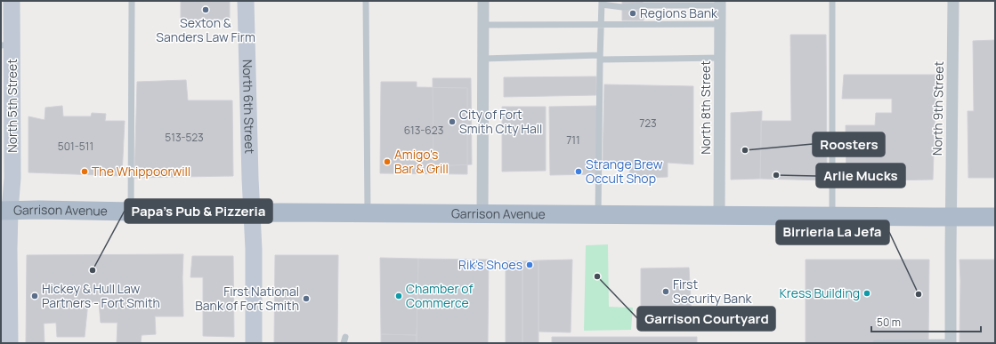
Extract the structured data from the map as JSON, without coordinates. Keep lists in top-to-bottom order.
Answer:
{
  "streets": {
    "main road": ["Garrison Avenue"],
    "street": [
      "North 5th Street",
      "North 6th Street",
      "North 8th Street",
      "North 9th Street"
    ]
  },
  "crossings": [
    ["North 5th Street", "Garrison Avenue"],
    ["North 6th Street", "Garrison Avenue"],
    ["North 8th Street", "Garrison Avenue"],
    ["North 9th Street", "Garrison Avenue"]
  ],
  "places": [
    "Sexton & Sanders Law Firm",
    "Regions Bank",
    "City of Fort Smith City Hall",
    "Roosters",
    "Amigo's Bar & Grill",
    "The Whippoorwill",
    "Strange Brew Occult Shop",
    "Arlie Mucks",
    "Rik's Shoes",
    "Papa's Pub & Pizzeria",
    "Garrison Courtyard",
    "First Security Bank",
    "Kress Building",
    "Birrieria La Jefa",
    "Hickey & Hull Law Partners - Fort Smith",
    "Chamber of Commerce",
    "First National Bank of Fort Smith"
  ],
  "house_numbers": [
    "723",
    "613-623",
    "513-523",
    "711",
    "501-511"
  ],
  "scale_bar": "50 m"
}
